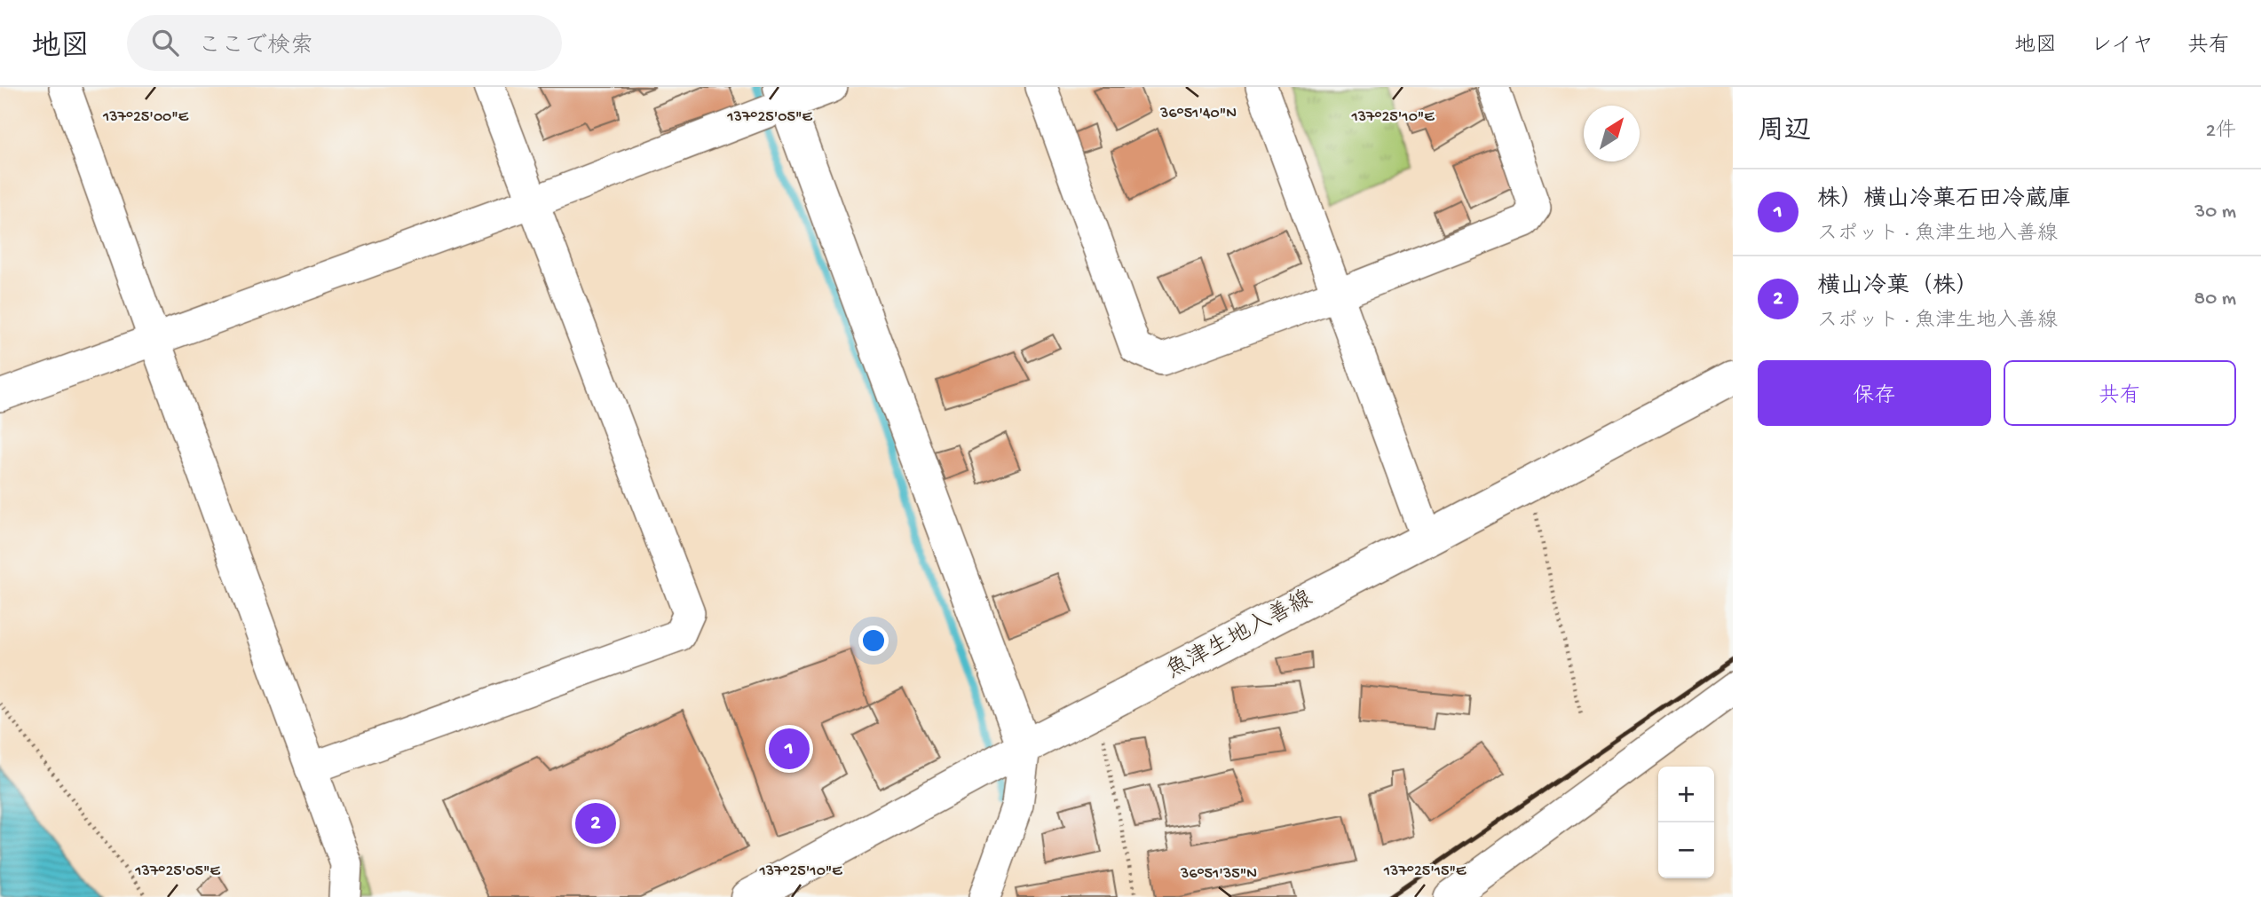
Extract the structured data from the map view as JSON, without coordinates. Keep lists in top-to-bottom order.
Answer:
{
  "streets": {
    "main road": ["魚津生地入善線"]
  },
  "north": "top right",
  "page": {
    "header": "地図",
    "search": "ここで検索",
    "nav": ["地図", "レイヤ", "共有"],
    "heading": ["周辺", "2件"],
    "list": [
      {
        "mark": "1",
        "name": "株）横山冷菓石田冷蔵庫",
        "note": "スポット · 魚津生地入善線",
        "value": "30 m"
      },
      {
        "mark": "2",
        "name": "横山冷菓（株）",
        "note": "スポット · 魚津生地入善線",
        "value": "80 m"
      }
    ],
    "buttons": ["保存", "共有"],
    "pins": ["1", "2"],
    "map_buttons": ["+", "−"]
  },
  "coordinates": [
    "36°51'40\"N",
    "137°25'00\"E",
    "137°25'05\"E",
    "137°25'10\"E",
    "137°25'15\"E",
    "36°51'35\"N"
  ]
}
